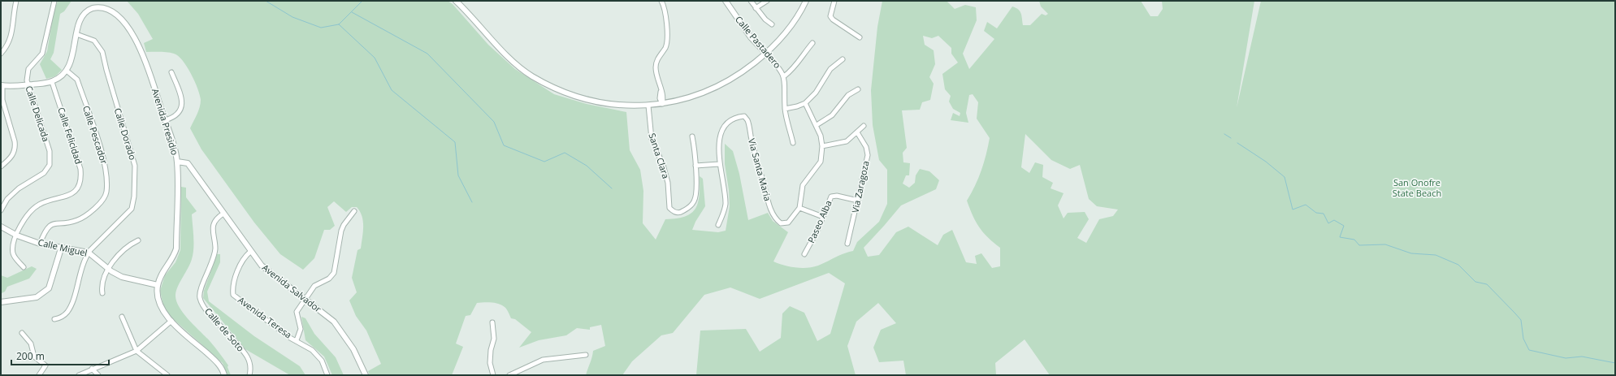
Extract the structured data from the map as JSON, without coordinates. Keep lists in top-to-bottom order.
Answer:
{
  "streets": {
    "street": [
      "Calle Pastadero",
      "Calle Delicada",
      "Avenida Presidio",
      "Calle Dorado",
      "Calle Pescador",
      "Calle Felicidad",
      "Santa Clara",
      "Via Santa Maria",
      "Via Zaragoza",
      "Paseo Alba",
      "Calle Miguel",
      "Avenida Salvador",
      "Avenida Teresa",
      "Calle de Soto"
    ]
  },
  "crossings": [
    ["Avenida Presidio", "Calle Dorado"],
    ["Avenida Presidio", "Calle Pescador"],
    ["Avenida Presidio", "Calle Felicidad"],
    ["Avenida Presidio", "Calle Miguel"],
    ["Avenida Presidio", "Avenida Salvador"],
    ["Calle Dorado", "Calle Miguel"],
    ["Calle Pescador", "Calle Miguel"],
    ["Calle Felicidad", "Calle Miguel"],
    ["Via Zaragoza", "Paseo Alba"],
    ["Avenida Salvador", "Avenida Teresa"],
    ["Avenida Salvador", "Calle de Soto"]
  ],
  "parks": ["San Onofre State Beach"],
  "scale_bar": "200 m"
}
